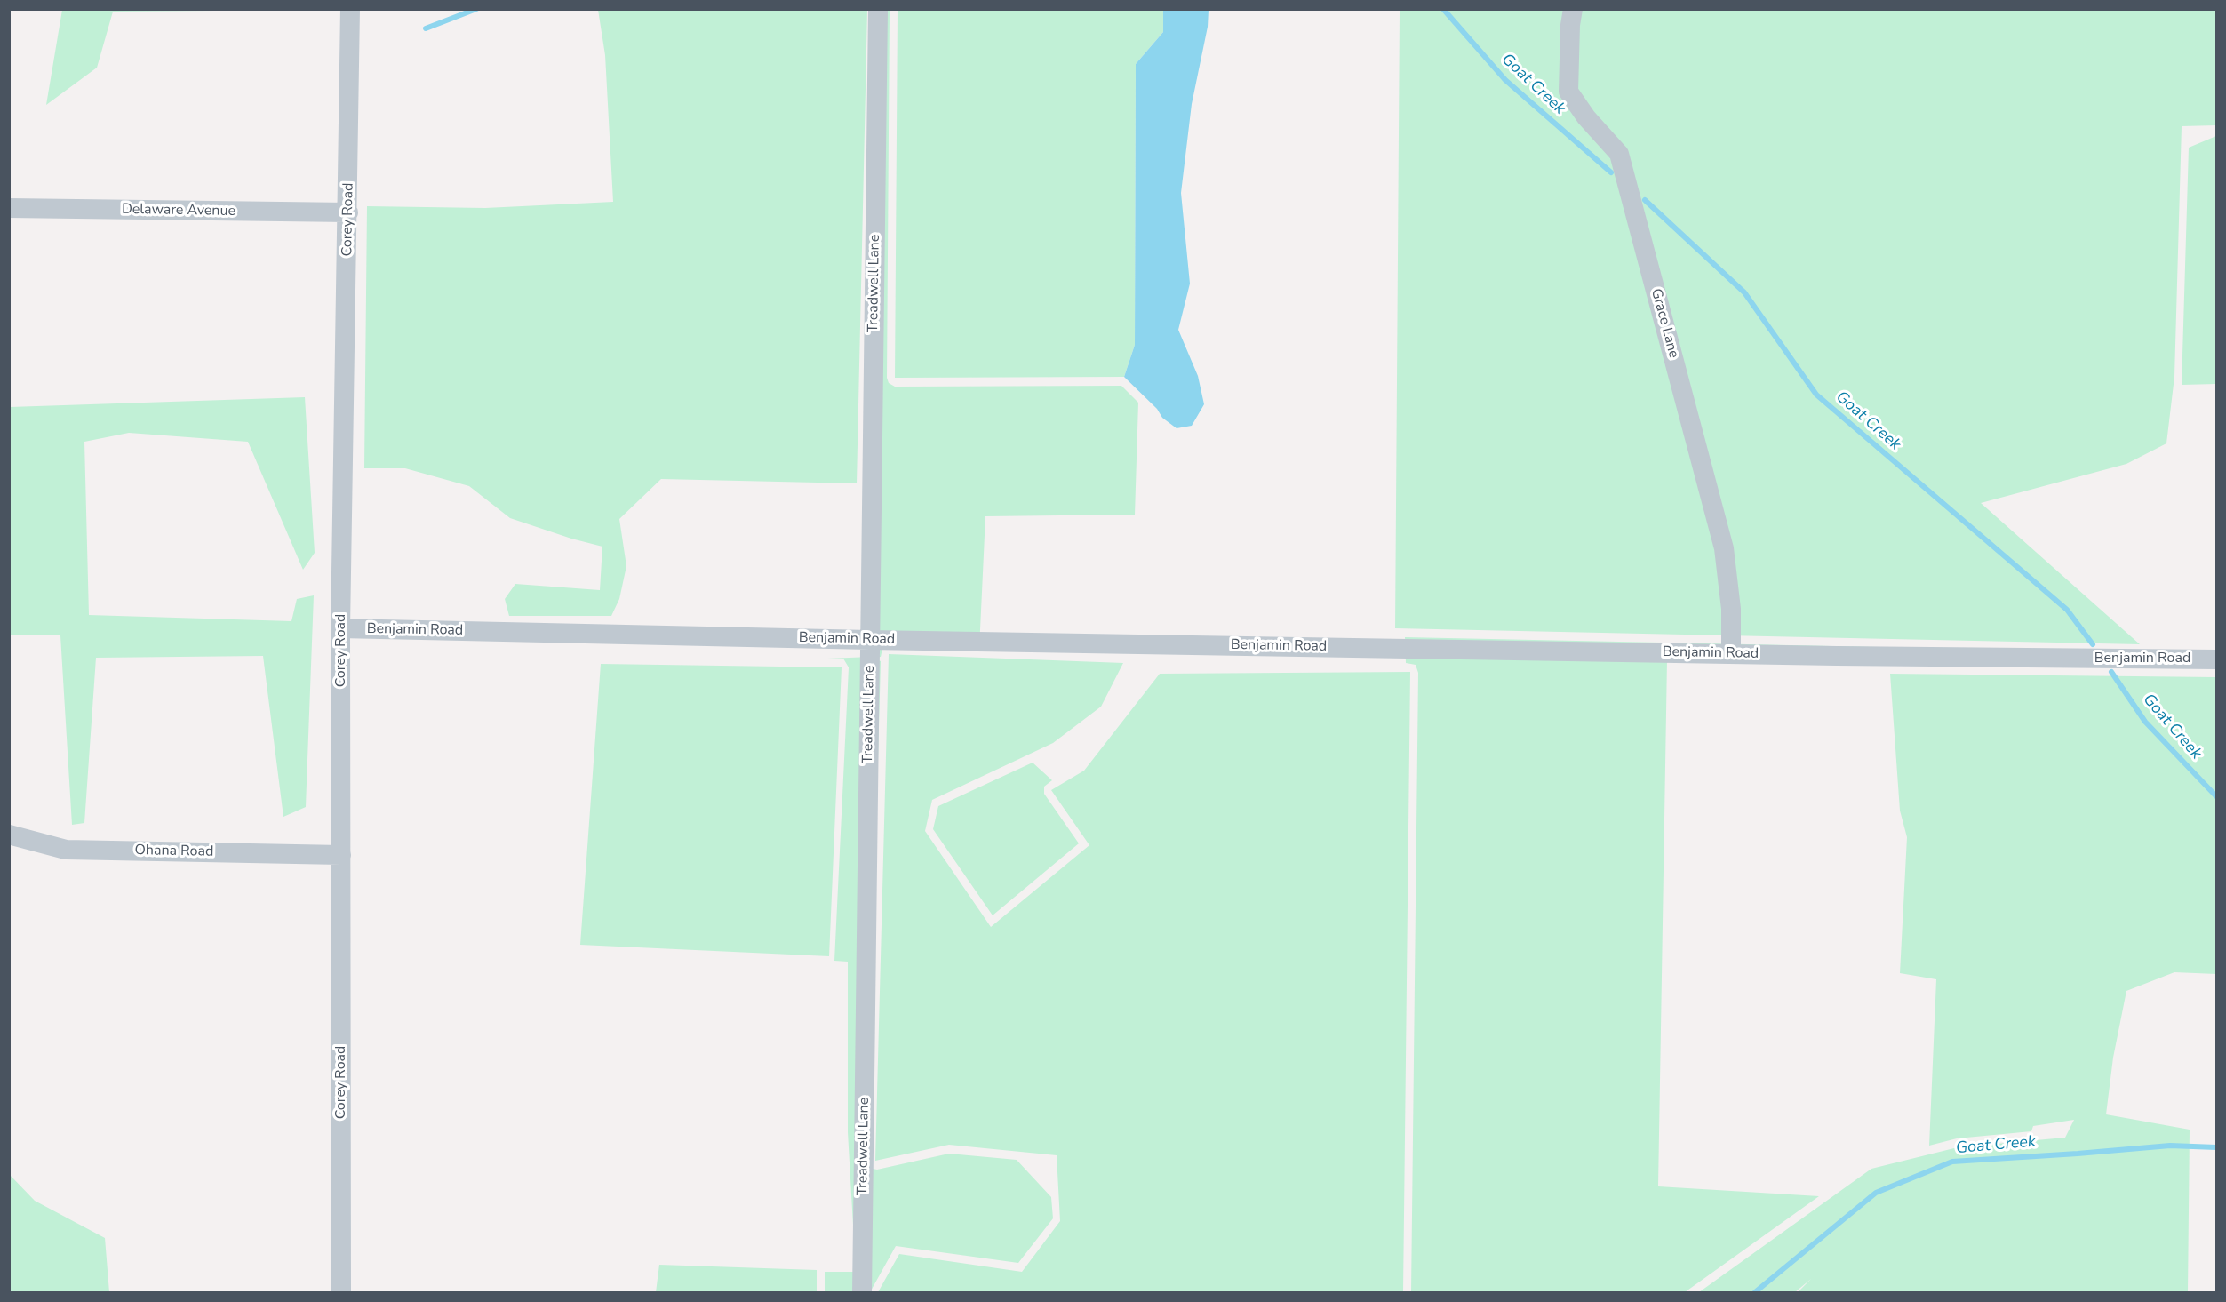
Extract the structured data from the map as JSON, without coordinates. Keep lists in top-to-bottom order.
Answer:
{
  "streets": {
    "street": [
      "Delaware Avenue",
      "Corey Road",
      "Treadwell Lane",
      "Grace Lane",
      "Benjamin Road",
      "Ohana Road"
    ]
  },
  "crossings": [
    ["Delaware Avenue", "Corey Road"],
    ["Corey Road", "Benjamin Road"],
    ["Corey Road", "Ohana Road"],
    ["Treadwell Lane", "Benjamin Road"],
    ["Grace Lane", "Benjamin Road"]
  ],
  "water": ["Goat Creek"]
}
